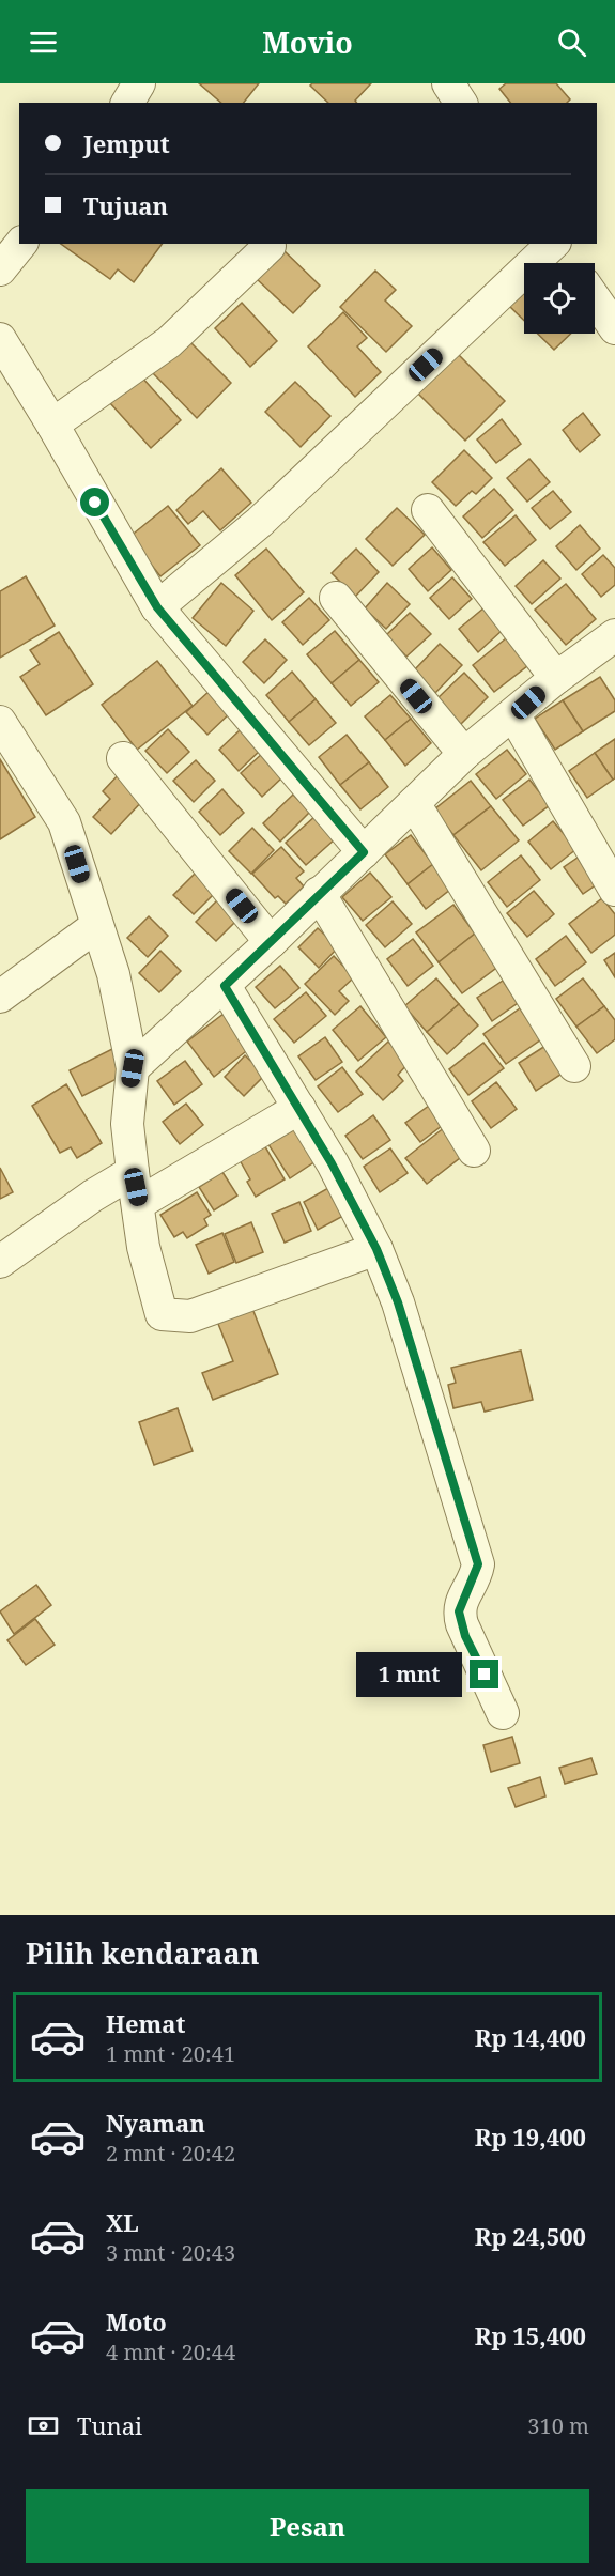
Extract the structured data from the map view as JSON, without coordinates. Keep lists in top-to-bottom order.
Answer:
{
  "page": {
    "header": "Movio",
    "banner": ["Jemput", "Tujuan"],
    "bubble": "1 mnt",
    "heading": "Pilih kendaraan",
    "list": [
      {
        "name": "Hemat",
        "note": "1 mnt · 20:41",
        "value": "Rp 14,400"
      },
      {
        "name": "Nyaman",
        "note": "2 mnt · 20:42",
        "value": "Rp 19,400"
      },
      {
        "name": "XL",
        "note": "3 mnt · 20:43",
        "value": "Rp 24,500"
      },
      {
        "name": "Moto",
        "note": "4 mnt · 20:44",
        "value": "Rp 15,400"
      }
    ],
    "pay": ["Tunai", "310 m"],
    "buttons": "Pesan"
  }
}
